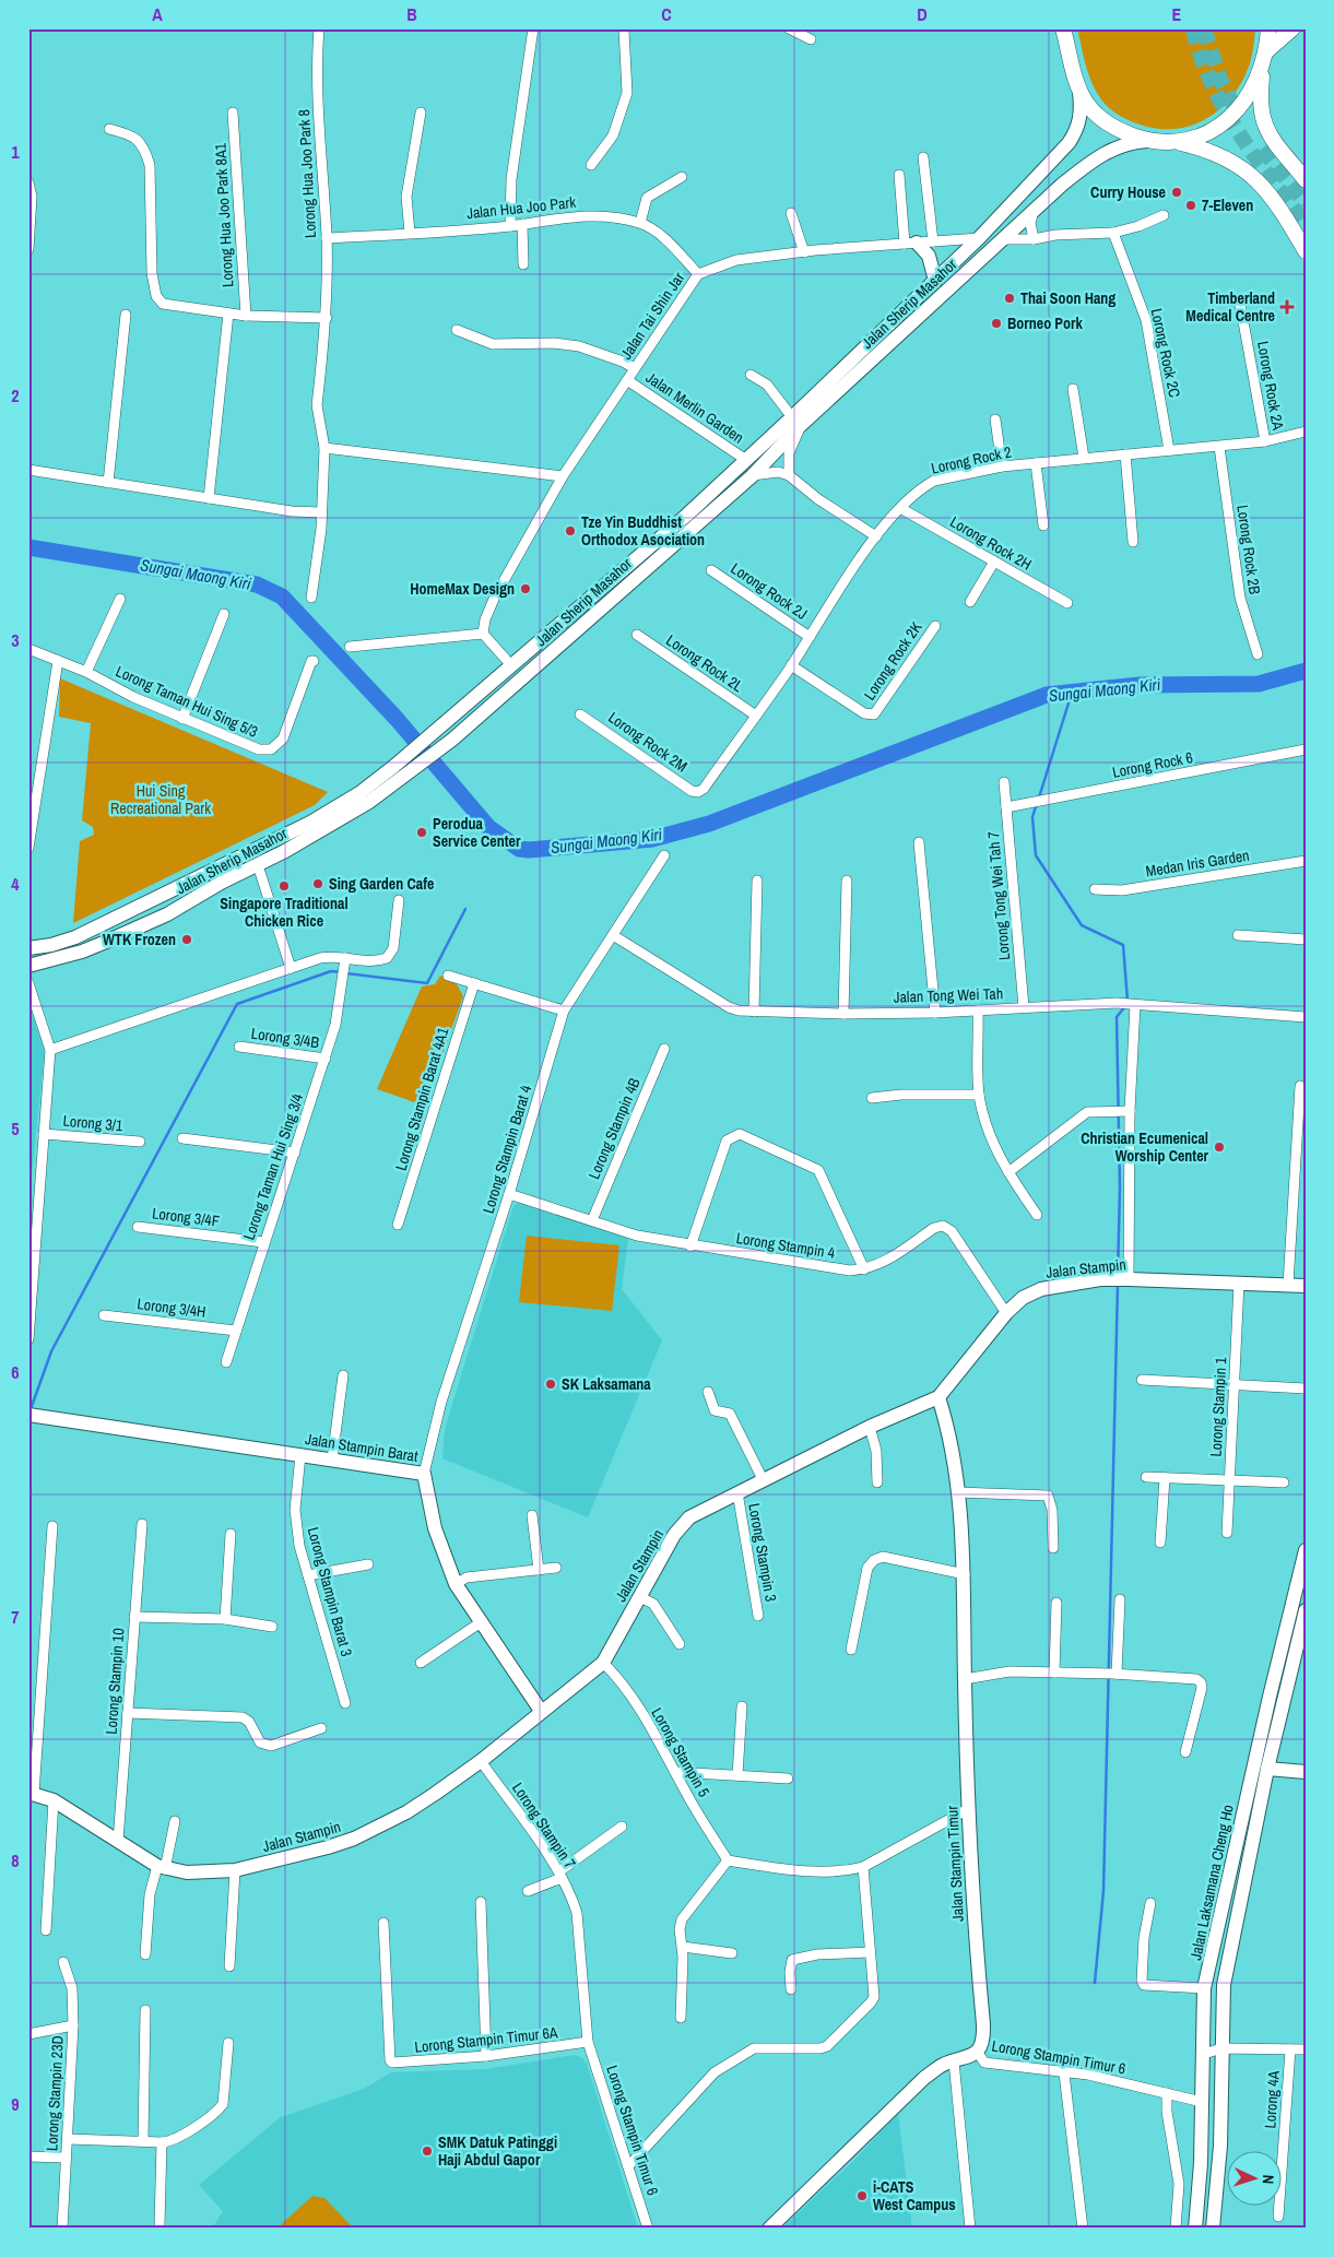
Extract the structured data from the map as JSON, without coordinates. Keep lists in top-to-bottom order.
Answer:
{
  "streets": {
    "main road": [
      "Jalan Sherip Masahor",
      "Jalan Stampin",
      "Jalan Stampin Barat",
      "Jalan Stampin Timur",
      "Jalan Laksamana Cheng Ho"
    ],
    "street": [
      "Lorong Hua Joo Park 8",
      "Jalan Hua Joo Park",
      "Lorong Hua Joo Park 8A1",
      "Jalan Tai Shin Jar",
      "Lorong Rock 2C",
      "Lorong Rock 2A",
      "Jalan Merlin Garden",
      "Lorong Rock 2",
      "Lorong Rock 2H",
      "Lorong Rock 2B",
      "Lorong Rock 2J",
      "Lorong Rock 2K",
      "Lorong Rock 2L",
      "Lorong Taman Hui Sing 5/3",
      "Lorong Rock 2M",
      "Lorong Rock 6",
      "Medan Iris Garden",
      "Lorong Tong Wei Tah 7",
      "Jalan Tong Wei Tah",
      "Lorong 3/4B",
      "Lorong Stampin Barat 4A1",
      "Lorong 3/1",
      "Lorong Stampin 4B",
      "Lorong Stampin Barat 4",
      "Lorong Taman Hui Sing 3/4",
      "Lorong 3/4F",
      "Lorong Stampin 4",
      "Lorong 3/4H",
      "Lorong Stampin 1",
      "Lorong Stampin 3",
      "Lorong Stampin Barat 3",
      "Lorong Stampin 10",
      "Lorong Stampin 5",
      "Lorong Stampin 7",
      "Lorong Stampin Timur 6A",
      "Lorong Stampin Timur 6",
      "Lorong Stampin 23D",
      "Lorong 4A"
    ]
  },
  "crossings": [
    ["Lorong Hua Joo Park 8", "Jalan Hua Joo Park"],
    ["Jalan Hua Joo Park", "Jalan Tai Shin Jar"],
    ["Jalan Sherip Masahor", "Jalan Tai Shin Jar"],
    ["Jalan Sherip Masahor", "Jalan Merlin Garden"],
    ["Jalan Tai Shin Jar", "Jalan Merlin Garden"],
    ["Lorong Rock 2C", "Lorong Rock 2"],
    ["Lorong Rock 2A", "Lorong Rock 2"],
    ["Lorong Rock 2", "Lorong Rock 2H"],
    ["Lorong Rock 2", "Lorong Rock 2B"],
    ["Lorong Rock 2", "Lorong Rock 2J"],
    ["Lorong Rock 2", "Lorong Rock 2K"],
    ["Lorong Rock 2", "Lorong Rock 2L"],
    ["Lorong Rock 2", "Lorong Rock 2M"],
    ["Lorong Rock 6", "Lorong Tong Wei Tah 7"],
    ["Lorong Tong Wei Tah 7", "Jalan Tong Wei Tah"],
    ["Jalan Tong Wei Tah", "Lorong Stampin Barat 4"],
    ["Lorong 3/4B", "Lorong Taman Hui Sing 3/4"],
    ["Lorong Stampin 4B", "Lorong Stampin 4"],
    ["Lorong Stampin Barat 4", "Lorong Stampin 4"],
    ["Lorong Stampin Barat 4", "Jalan Stampin Barat"],
    ["Lorong Taman Hui Sing 3/4", "Lorong 3/4F"],
    ["Lorong Taman Hui Sing 3/4", "Lorong 3/4H"],
    ["Lorong Stampin 4", "Jalan Stampin"],
    ["Jalan Stampin", "Lorong Stampin 1"],
    ["Jalan Stampin", "Jalan Stampin Barat"],
    ["Jalan Stampin", "Lorong Stampin 3"],
    ["Jalan Stampin", "Lorong Stampin 10"],
    ["Jalan Stampin", "Lorong Stampin 5"],
    ["Jalan Stampin", "Lorong Stampin 7"],
    ["Jalan Stampin", "Jalan Stampin Timur"],
    ["Jalan Stampin Barat", "Lorong Stampin Barat 3"],
    ["Lorong Stampin 7", "Lorong Stampin Timur 6A"],
    ["Lorong Stampin 7", "Lorong Stampin Timur 6"],
    ["Jalan Stampin Timur", "Lorong Stampin Timur 6"],
    ["Jalan Laksamana Cheng Ho", "Lorong Stampin Timur 6"],
    ["Lorong Stampin Timur 6A", "Lorong Stampin Timur 6"]
  ],
  "water": ["Sungai Maong Kiri"],
  "parks": ["Hui Sing Recreational Park"],
  "places": {
    "other": [
      "Curry House",
      "7-Eleven",
      "Thai Soon Hang",
      "Borneo Pork",
      "Tze Yin Buddhist Orthodox Asociation",
      "HomeMax Design",
      "Perodua Service Center",
      "Sing Garden Cafe",
      "Singapore Traditional Chicken Rice",
      "WTK Frozen",
      "Christian Ecumenical Worship Center",
      "SK Laksamana",
      "SMK Datuk Patinggi Haji Abdul Gapor",
      "i-CATS West Campus"
    ],
    "health": ["Timberland Medical Centre"]
  },
  "north": "right",
  "grid": {
    "columns": [
      "A",
      "B",
      "C",
      "D",
      "E"
    ],
    "rows": [
      "1",
      "2",
      "3",
      "4",
      "5",
      "6",
      "7",
      "8",
      "9"
    ]
  }
}
